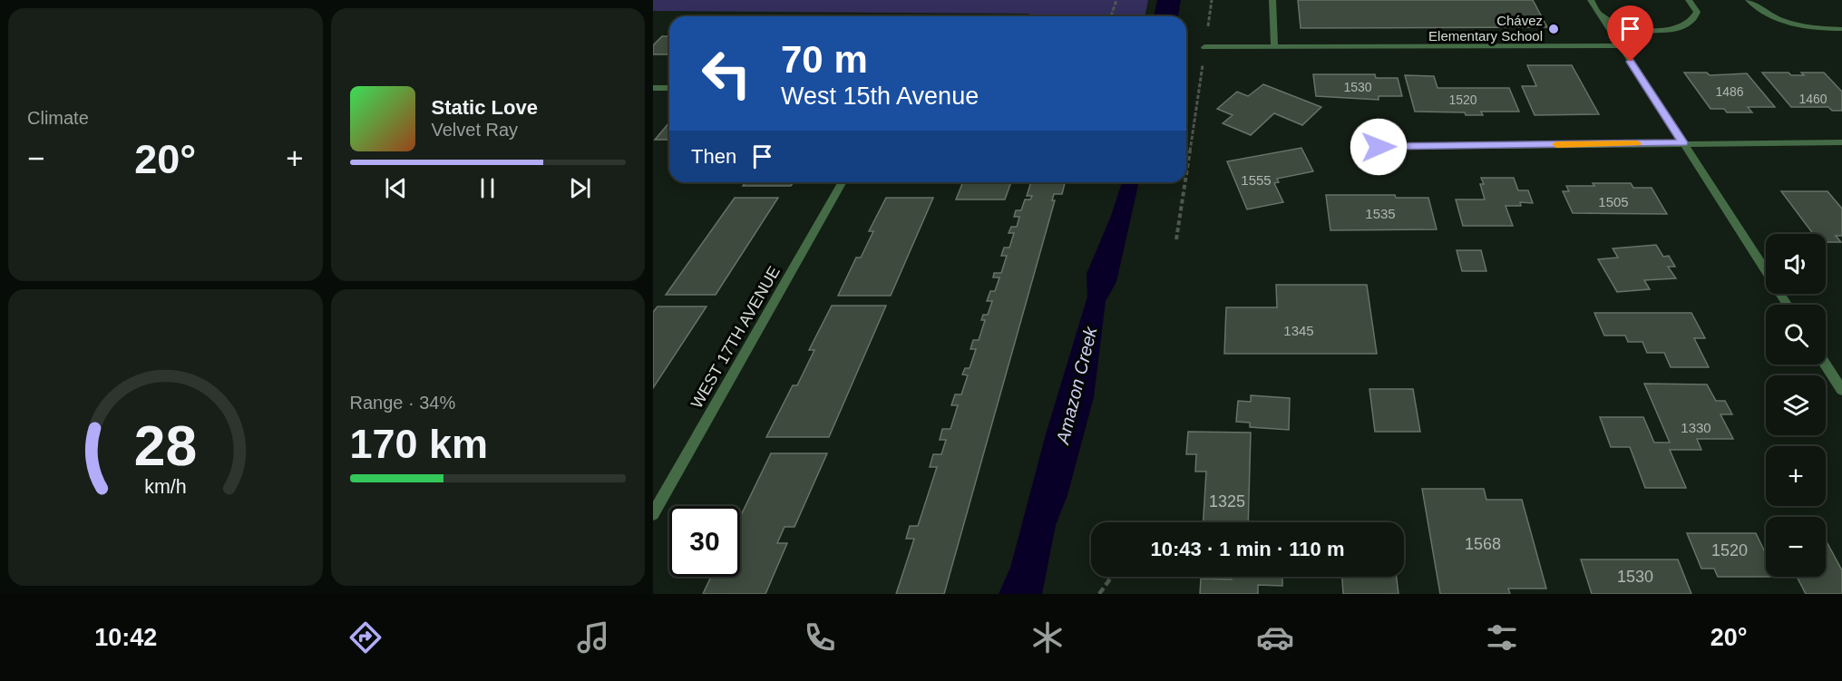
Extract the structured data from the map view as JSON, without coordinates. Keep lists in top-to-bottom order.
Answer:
{
  "streets": {
    "street": ["WEST 17TH AVENUE"]
  },
  "water": ["Amazon Creek"],
  "places": ["Chávez Elementary School"],
  "house_numbers": [
    "1530",
    "1486",
    "1460",
    "1520",
    "1555",
    "1505",
    "1535",
    "1345",
    "1330",
    "1325",
    "1568",
    "1520",
    "1530"
  ],
  "page": {
    "tile": [
      "Climate",
      ["Range · 34%", "170 km"]
    ],
    "turn": ["70 m", "West 15th Avenue"],
    "song": ["Static Love", "Velvet Ray"],
    "then": "Then",
    "heat": ["−", "20°", "+"],
    "map_buttons": ["+", "−"],
    "limit": "30",
    "trip": "10:43 · 1 min · 110 m",
    "tabs": ["10:42", "20°"],
    "gauge": ["28", "km/h"]
  }
}
